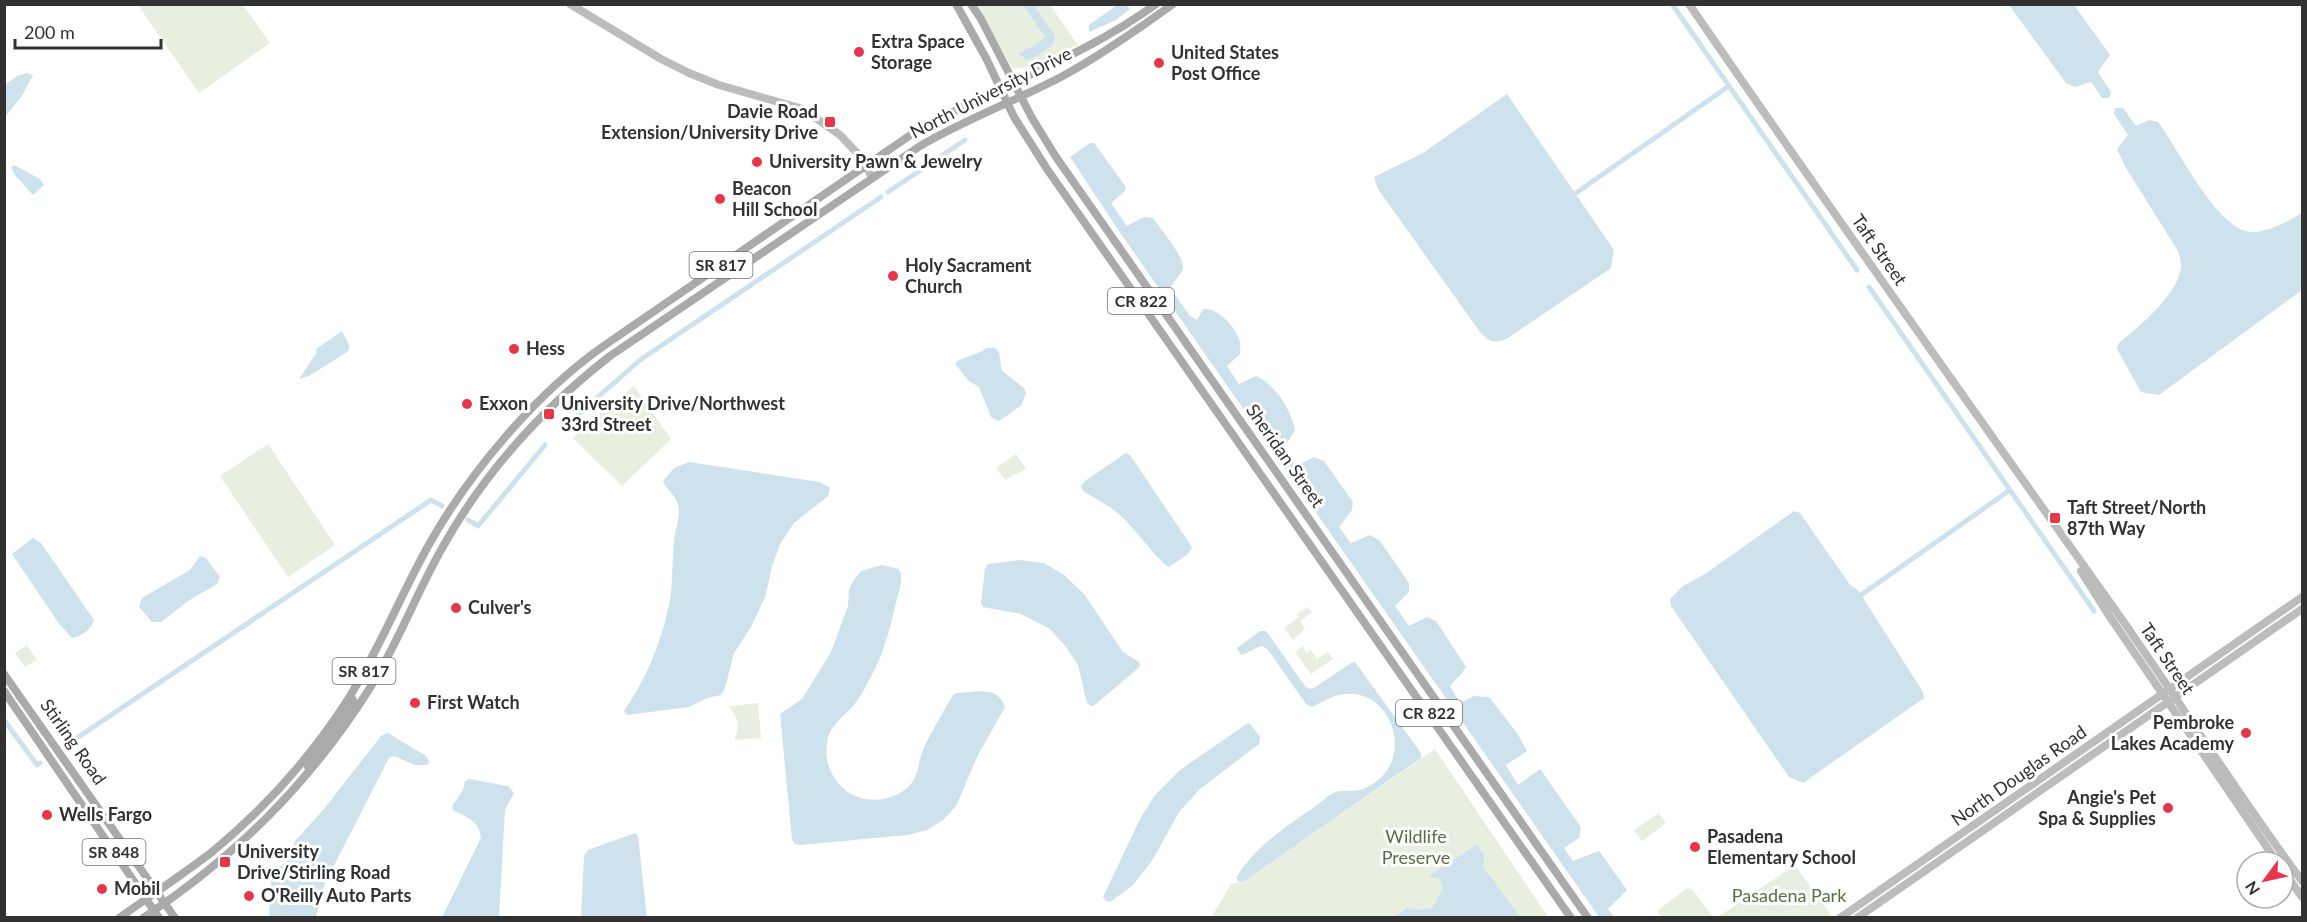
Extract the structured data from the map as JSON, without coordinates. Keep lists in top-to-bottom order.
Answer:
{
  "streets": {
    "main road": [
      "North University Drive",
      "Taft Street",
      "SR 817",
      "CR 822",
      "Sheridan Street",
      "Stirling Road",
      "North Douglas Road",
      "SR 848"
    ]
  },
  "crossings": [
    ["North University Drive", "SR 817"],
    ["North University Drive", "Sheridan Street"],
    ["North University Drive", "Stirling Road"],
    ["Taft Street", "North Douglas Road"],
    ["SR 817", "Stirling Road"]
  ],
  "parks": ["Wildlife Preserve", "Pasadena Park"],
  "places": {
    "other": [
      "Extra Space Storage",
      "United States Post Office",
      "University Pawn & Jewelry",
      "Beacon Hill School",
      "Holy Sacrament Church",
      "Hess",
      "Exxon",
      "Culver's",
      "First Watch",
      "Pembroke Lakes Academy",
      "Angie's Pet Spa & Supplies",
      "Wells Fargo",
      "Pasadena Elementary School",
      "Mobil",
      "O'Reilly Auto Parts"
    ],
    "transit": [
      "Davie Road Extension/University Drive",
      "University Drive/Northwest 33rd Street",
      "Taft Street/North 87th Way",
      "University Drive/Stirling Road"
    ]
  },
  "scale_bar": "200 m",
  "north": "bottom left"
}
